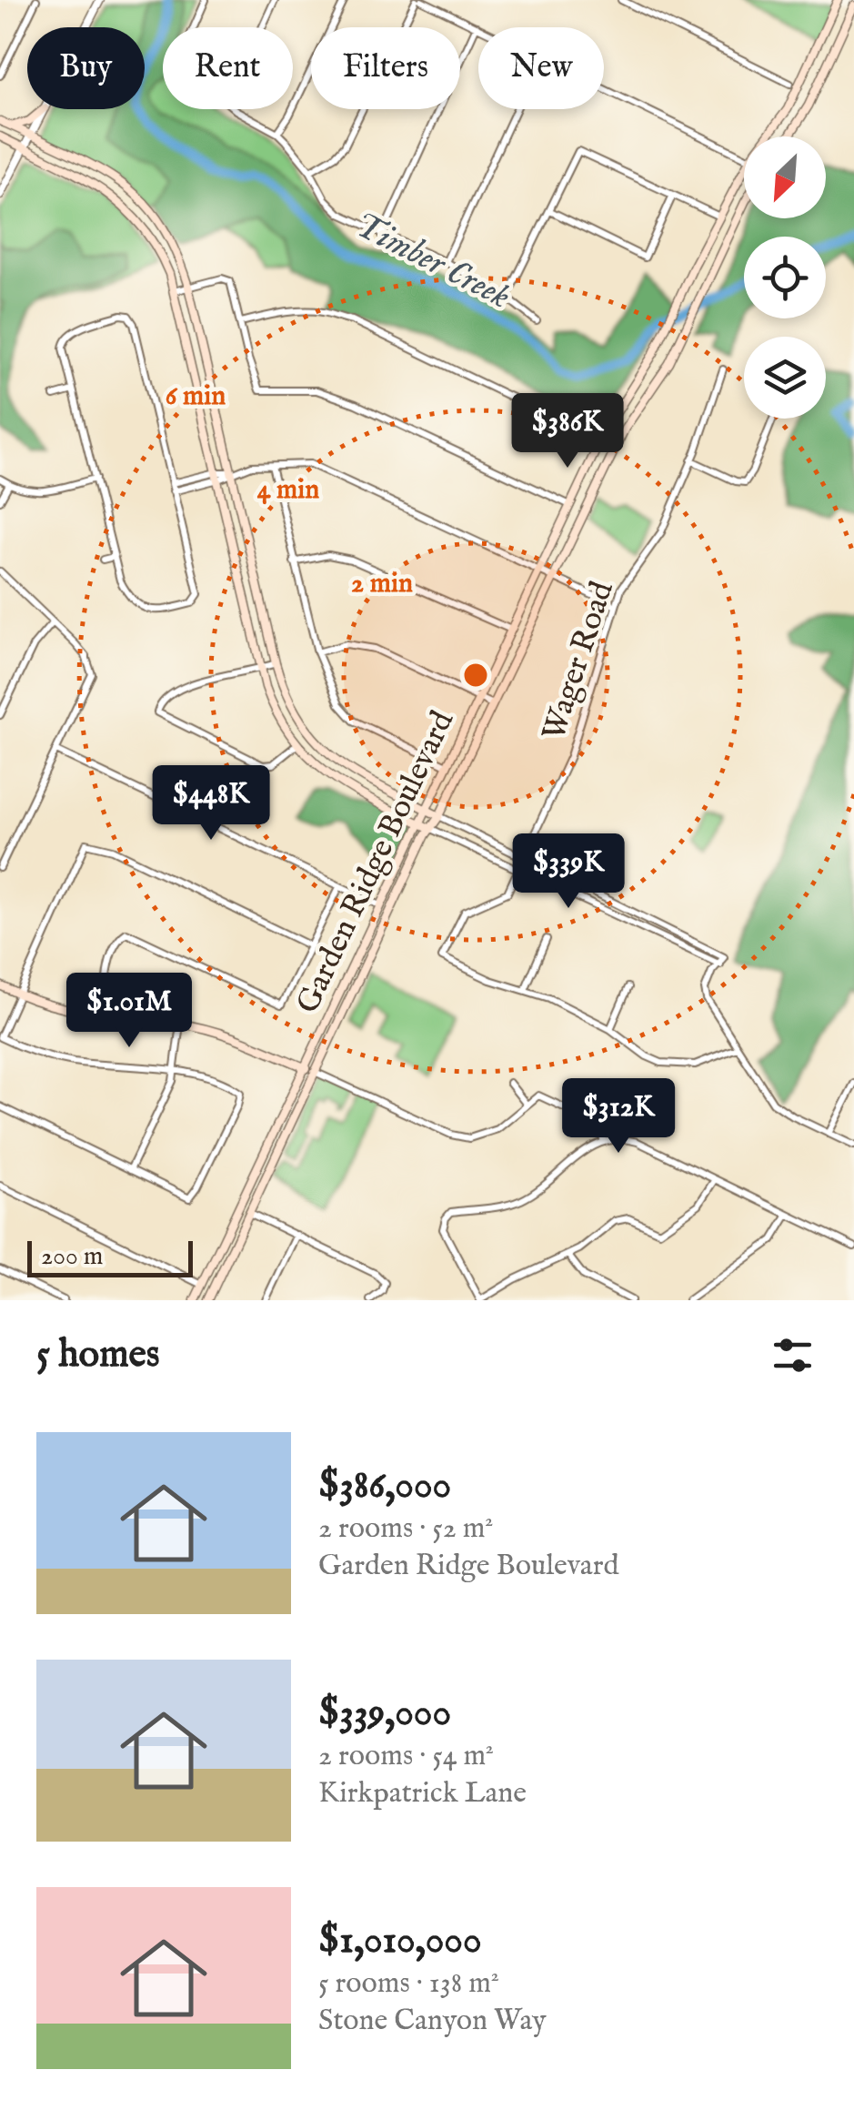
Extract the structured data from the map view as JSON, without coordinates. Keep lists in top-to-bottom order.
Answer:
{
  "streets": {
    "main road": ["Garden Ridge Boulevard"],
    "street": ["Wager Road"]
  },
  "water": ["Timber Creek"],
  "scale_bar": "200 m",
  "north": "bottom left",
  "page": {
    "chip": [
      "Buy",
      "Rent",
      "Filters",
      "New"
    ],
    "price": [
      "$386K",
      "$448K",
      "$339K",
      "$1.01M",
      "$312K"
    ],
    "scale": "200 m",
    "heading": "5 homes",
    "list": [
      {
        "name": "$386,000",
        "note": "2 rooms · 52 m² · Garden Ridge Boulevard"
      },
      {
        "name": "$339,000",
        "note": "2 rooms · 54 m² · Kirkpatrick Lane"
      },
      {
        "name": "$1,010,000",
        "note": "5 rooms · 138 m² · Stone Canyon Way"
      }
    ]
  },
  "rings": ["6 min", "4 min", "2 min"]
}
